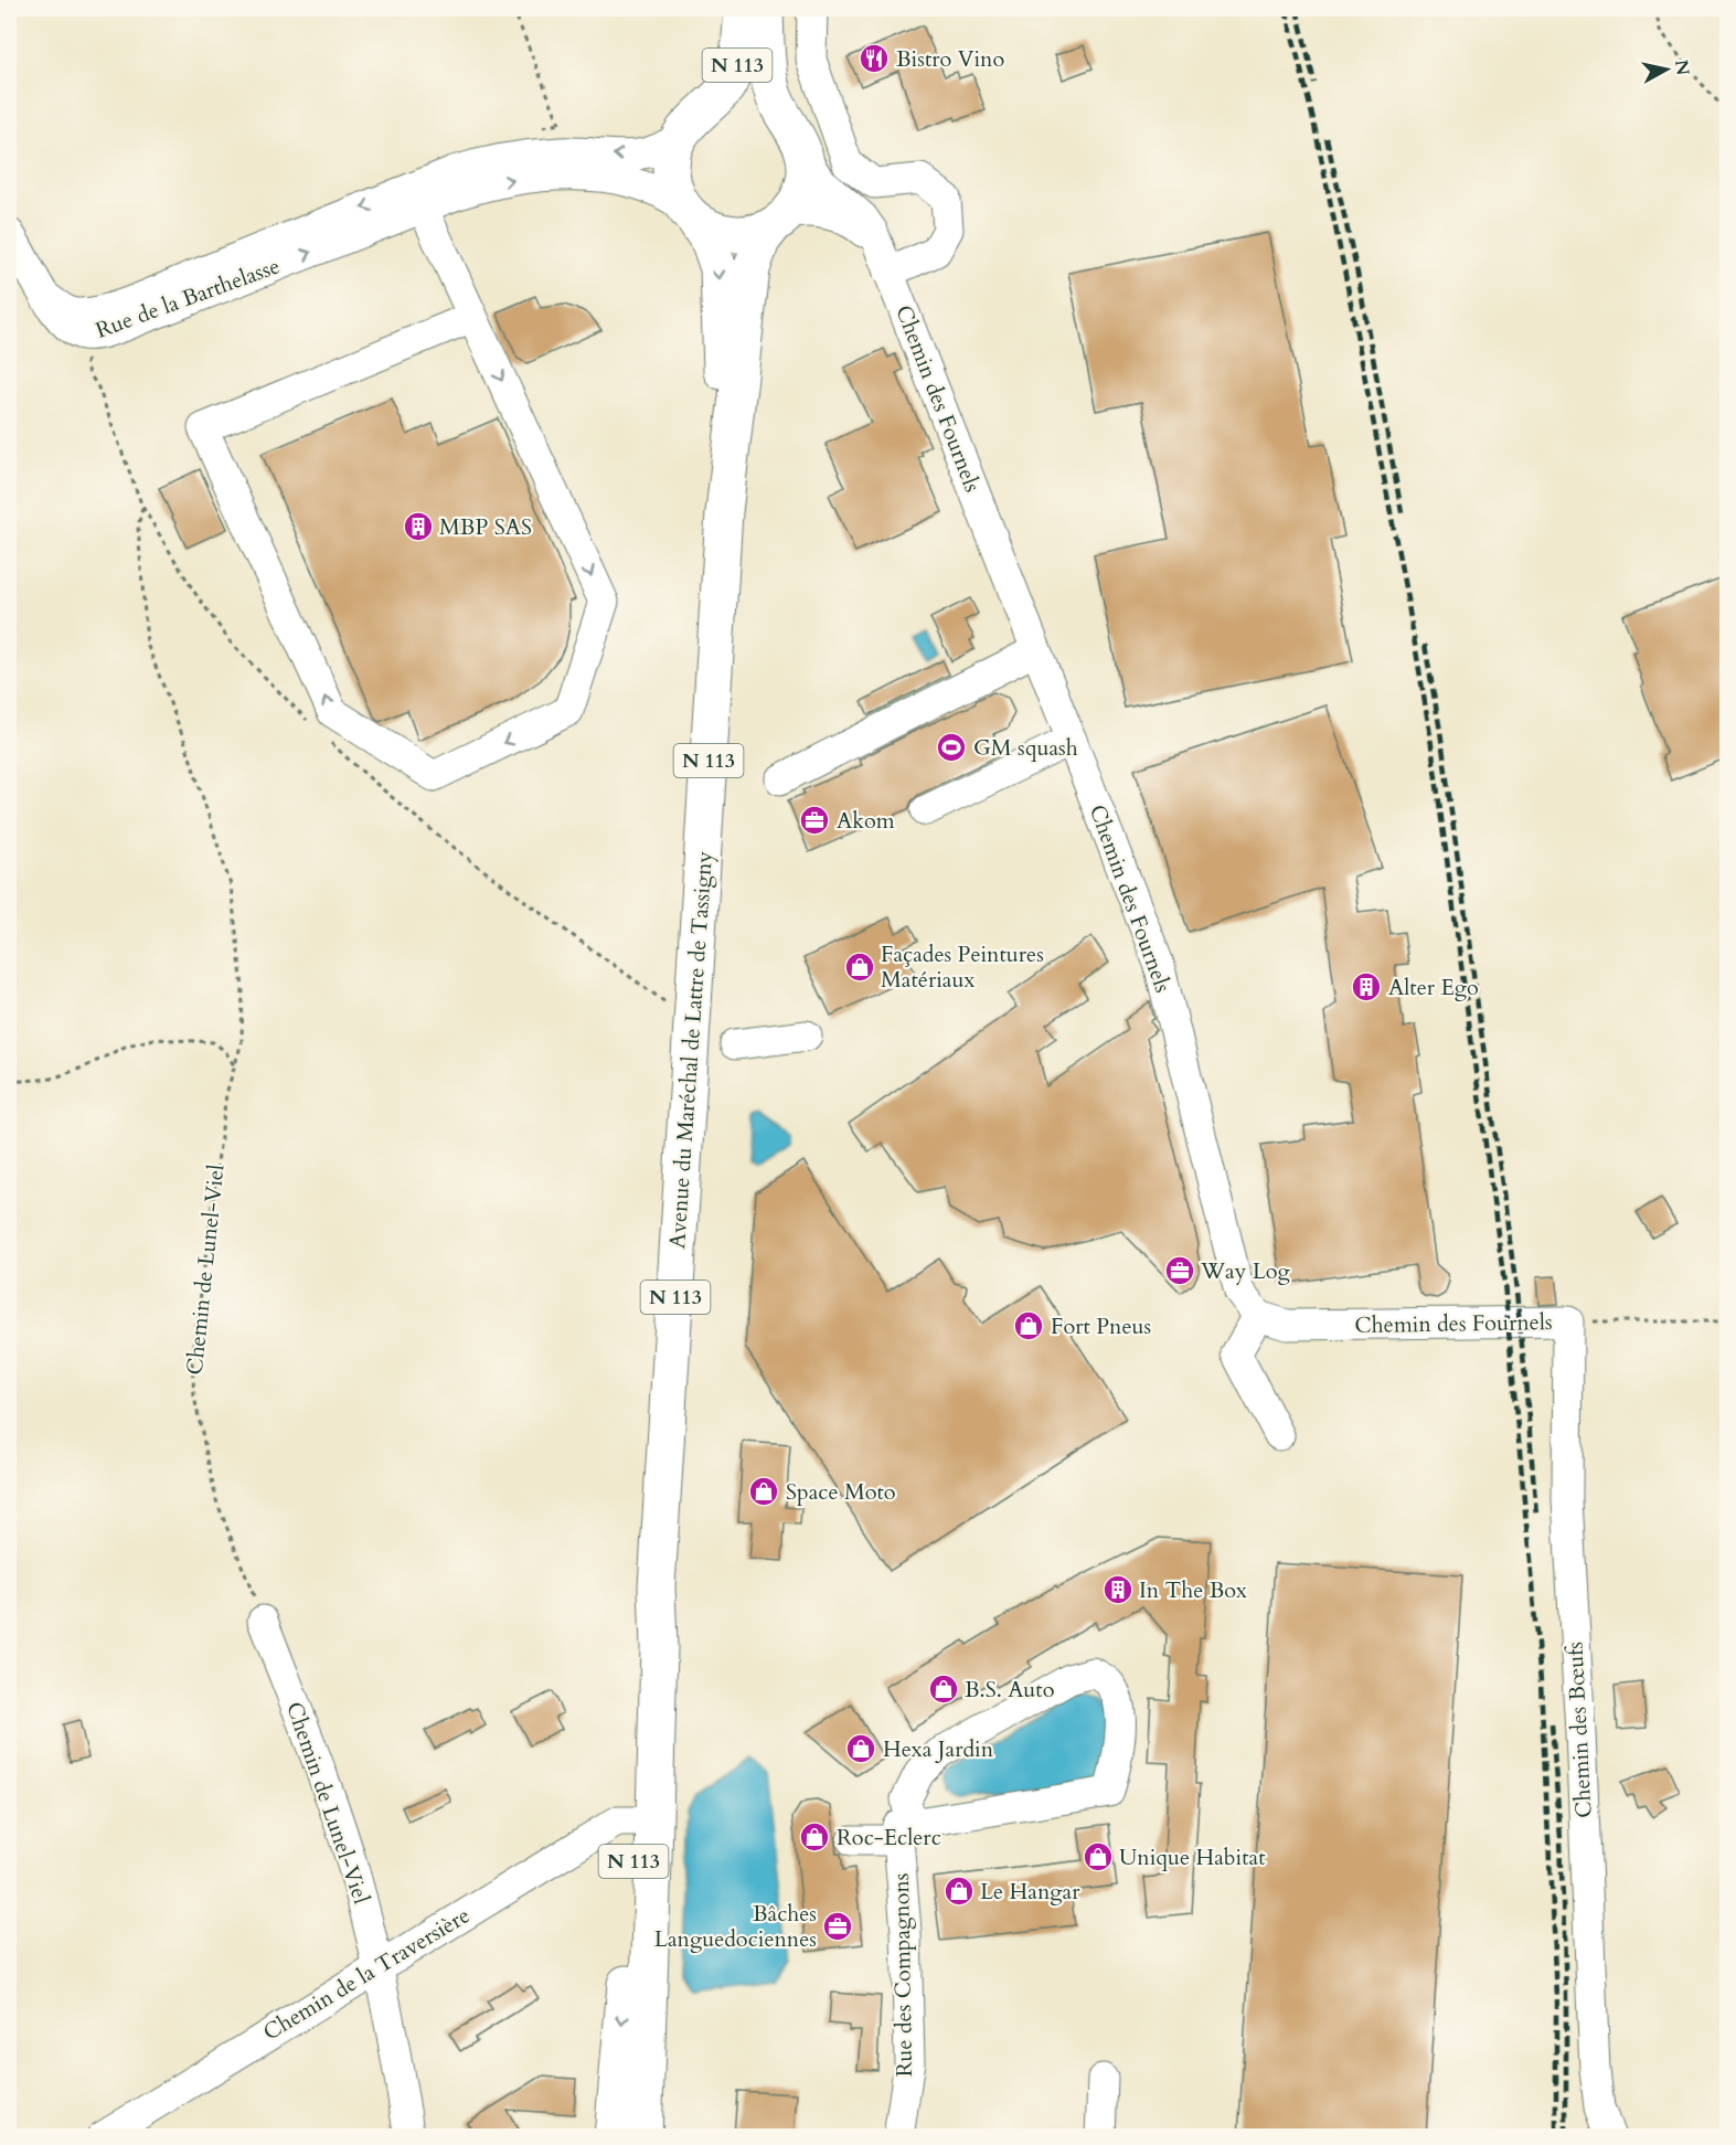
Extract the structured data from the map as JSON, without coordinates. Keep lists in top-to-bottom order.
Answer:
{
  "streets": {
    "main road": ["N 113", "Avenue du Maréchal de Lattre de Tassigny"],
    "street": [
      "Rue de la Barthelasse",
      "Chemin des Fournels",
      "Chemin de Lunel-Viel",
      "Chemin des Bœufs",
      "Chemin de la Traversière",
      "Rue des Compagnons"
    ]
  },
  "crossings": [
    ["N 113", "Rue de la Barthelasse"],
    ["N 113", "Chemin des Fournels"],
    ["N 113", "Avenue du Maréchal de Lattre de Tassigny"],
    ["Rue de la Barthelasse", "Chemin des Fournels"],
    ["Rue de la Barthelasse", "Avenue du Maréchal de Lattre de Tassigny"],
    ["Chemin des Fournels", "Avenue du Maréchal de Lattre de Tassigny"],
    ["Chemin des Fournels", "Chemin des Bœufs"],
    ["Avenue du Maréchal de Lattre de Tassigny", "Chemin de la Traversière"],
    ["Chemin de Lunel-Viel", "Chemin de la Traversière"]
  ],
  "places": {
    "restaurant": ["Bistro Vino"],
    "building": ["MBP SAS", "Alter Ego", "In The Box"],
    "sports": ["GM squash"],
    "office": ["Akom", "Way Log", "Bâches Languedociennes"],
    "shop": [
      "Façades Peintures Matériaux",
      "Fort Pneus",
      "Space Moto",
      "B.S. Auto",
      "Hexa Jardin",
      "Roc-Eclerc",
      "Unique Habitat",
      "Le Hangar"
    ]
  },
  "north": "right"
}
